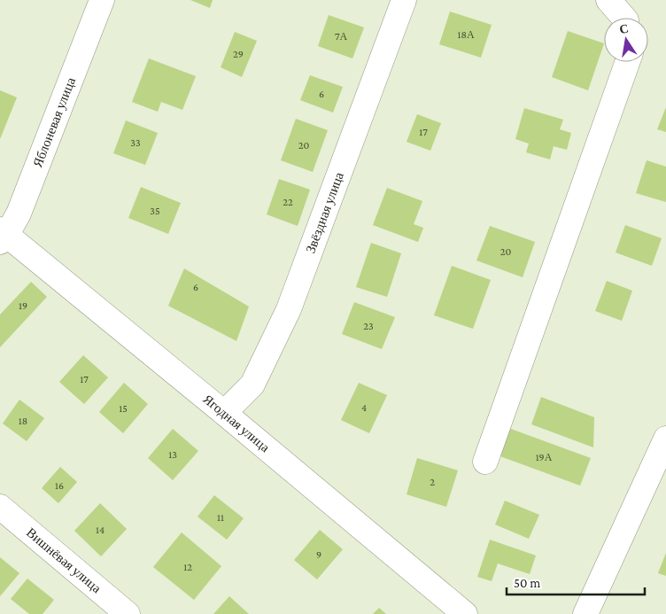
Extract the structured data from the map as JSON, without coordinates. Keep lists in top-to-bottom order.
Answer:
{
  "streets": {
    "street": [
      "Яблоневая улица",
      "Звёздная улица",
      "Ягодная улица",
      "Вишнёвая улица"
    ]
  },
  "crossings": [
    ["Яблоневая улица", "Ягодная улица"],
    ["Звёздная улица", "Ягодная улица"]
  ],
  "house_numbers": [
    "18А",
    "7А",
    "29",
    "6",
    "17",
    "33",
    "20",
    "22",
    "35",
    "20",
    "6",
    "19",
    "23",
    "17",
    "4",
    "15",
    "18",
    "13",
    "19А",
    "2",
    "16",
    "11",
    "14",
    "9",
    "12"
  ],
  "scale_bar": "50 m",
  "north": "top"
}
